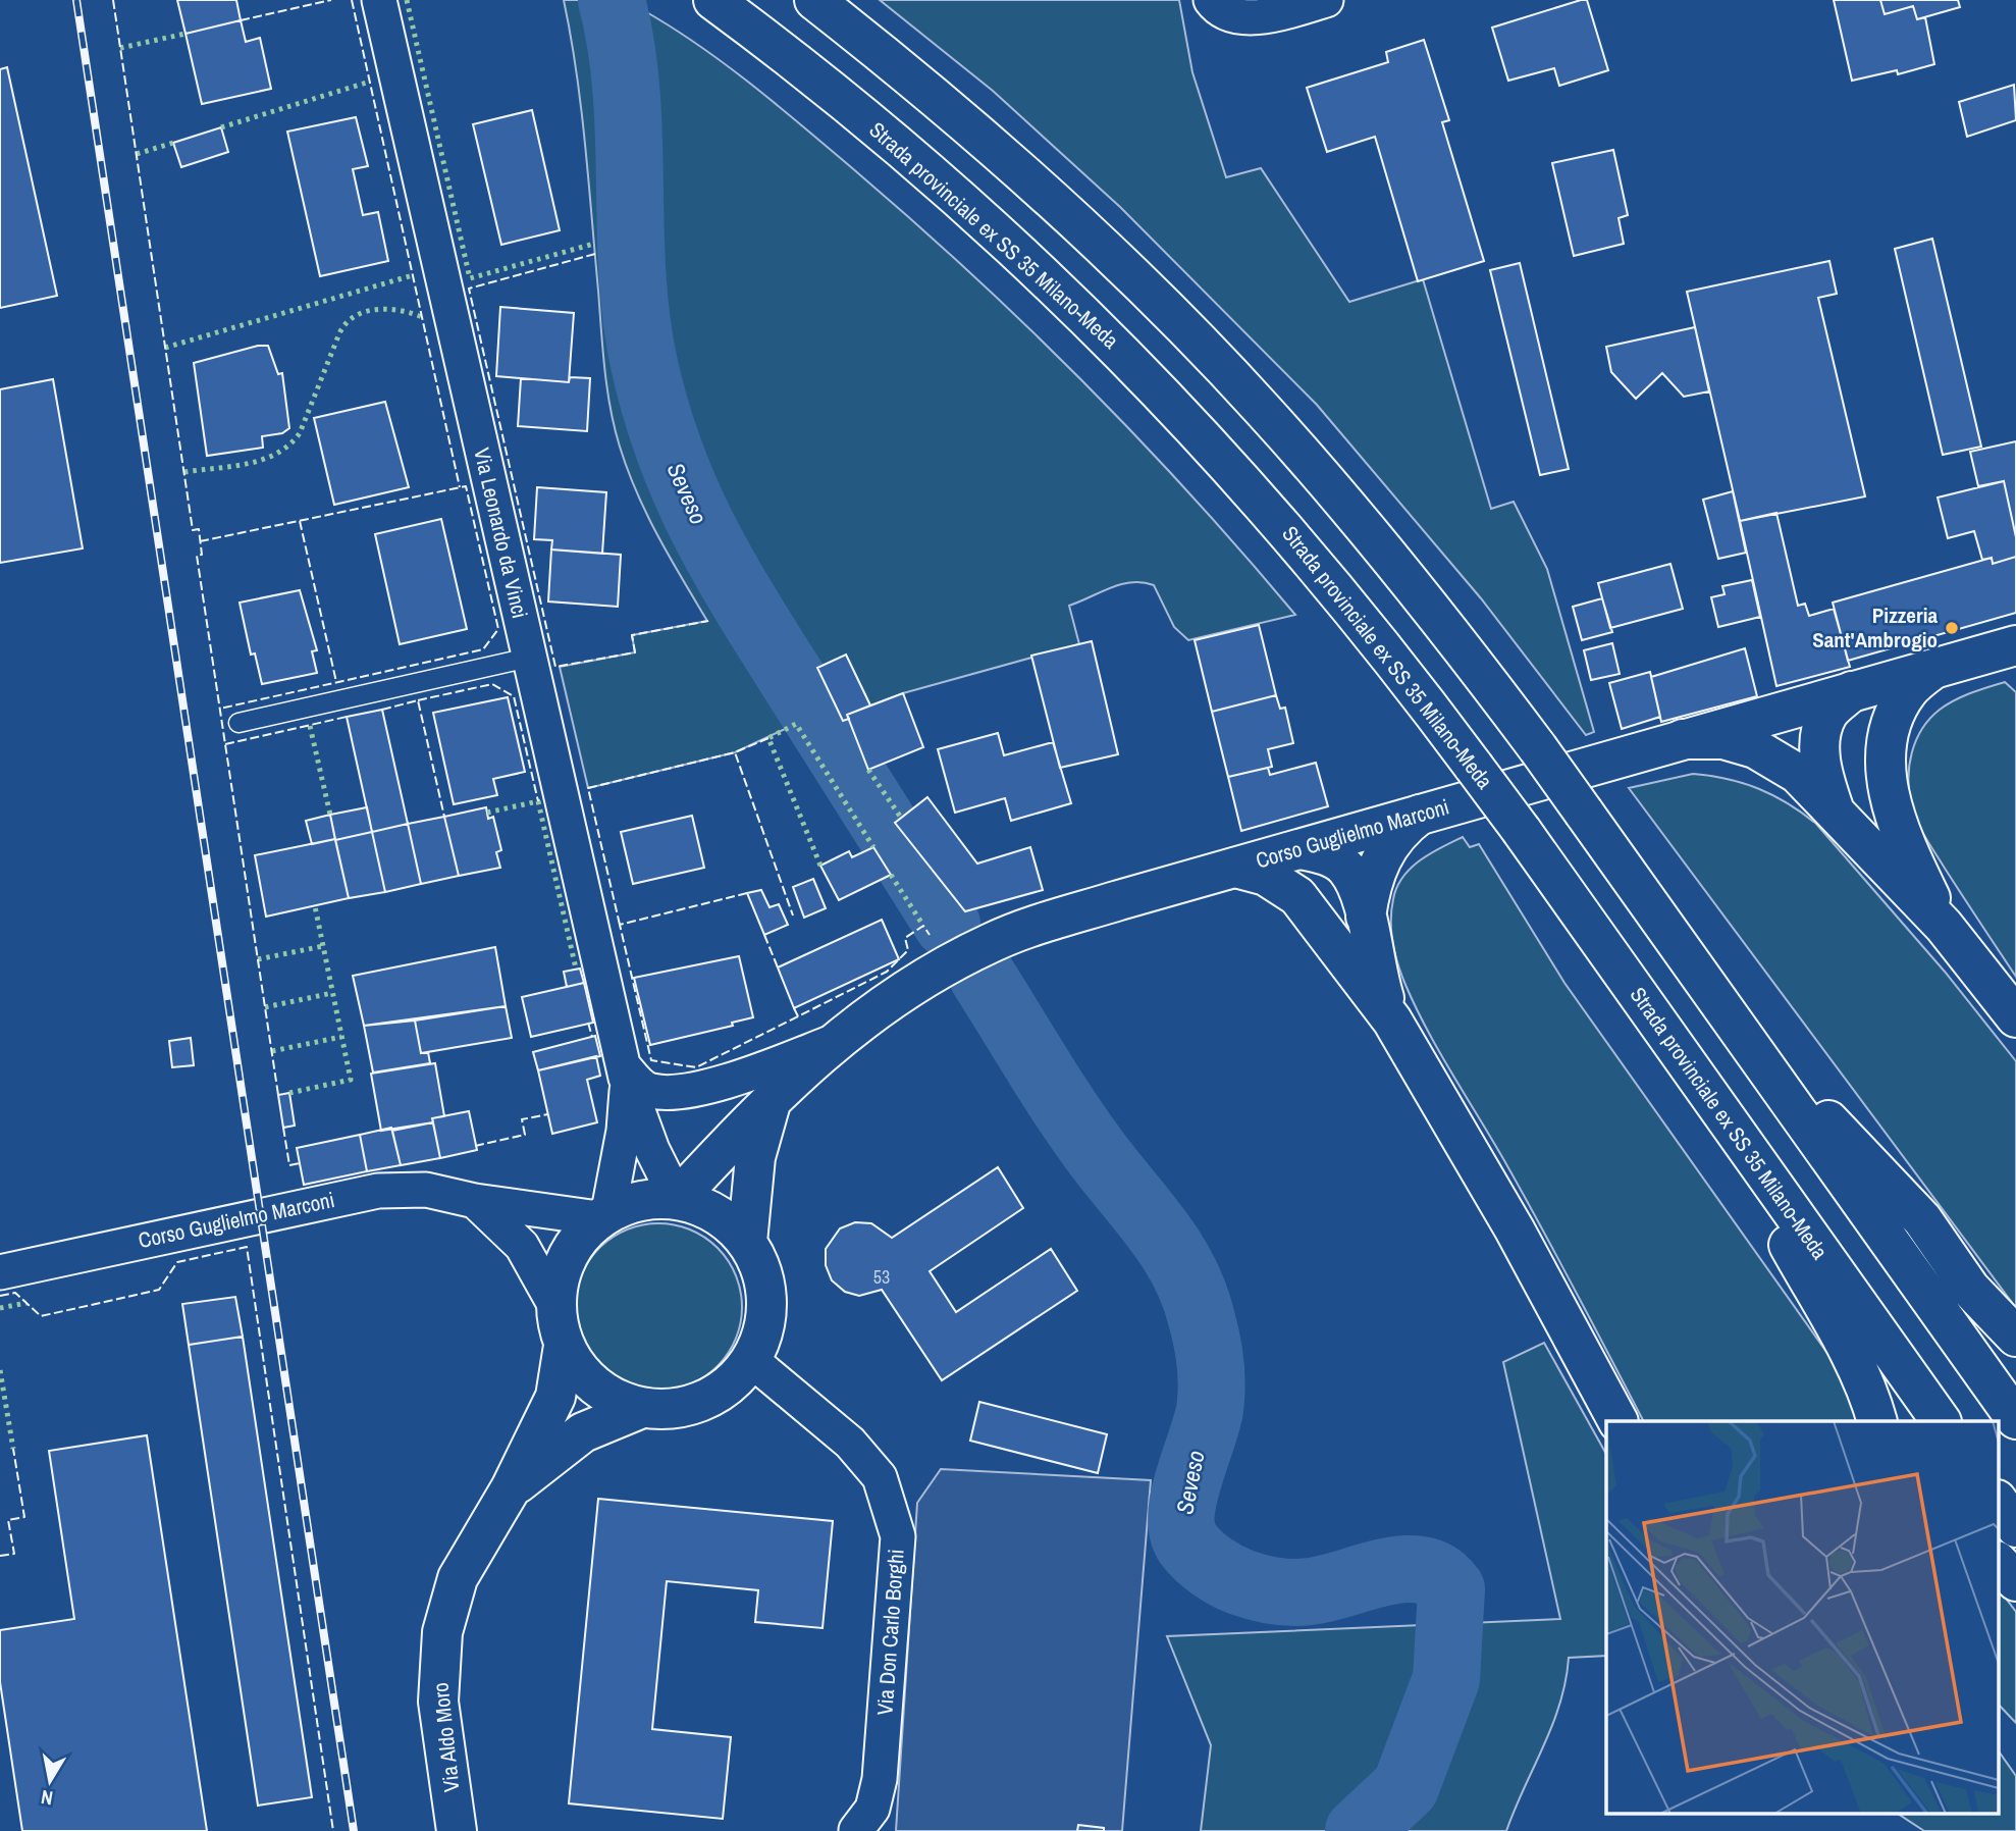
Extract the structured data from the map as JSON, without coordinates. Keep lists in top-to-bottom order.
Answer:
{
  "streets": {
    "main road": ["Strada provinciale ex SS 35 Milano-Meda", "Corso Guglielmo Marconi", "Via Aldo Moro"],
    "street": ["Via Leonardo da Vinci", "Via Don Carlo Borghi"]
  },
  "crossings": [
    ["Corso Guglielmo Marconi", "Via Don Carlo Borghi"],
    ["Corso Guglielmo Marconi", "Via Aldo Moro"],
    ["Via Don Carlo Borghi", "Via Aldo Moro"]
  ],
  "water": ["Seveso"],
  "places": ["Pizzeria Sant'Ambrogio"],
  "house_numbers": ["53"],
  "north": "bottom"
}
